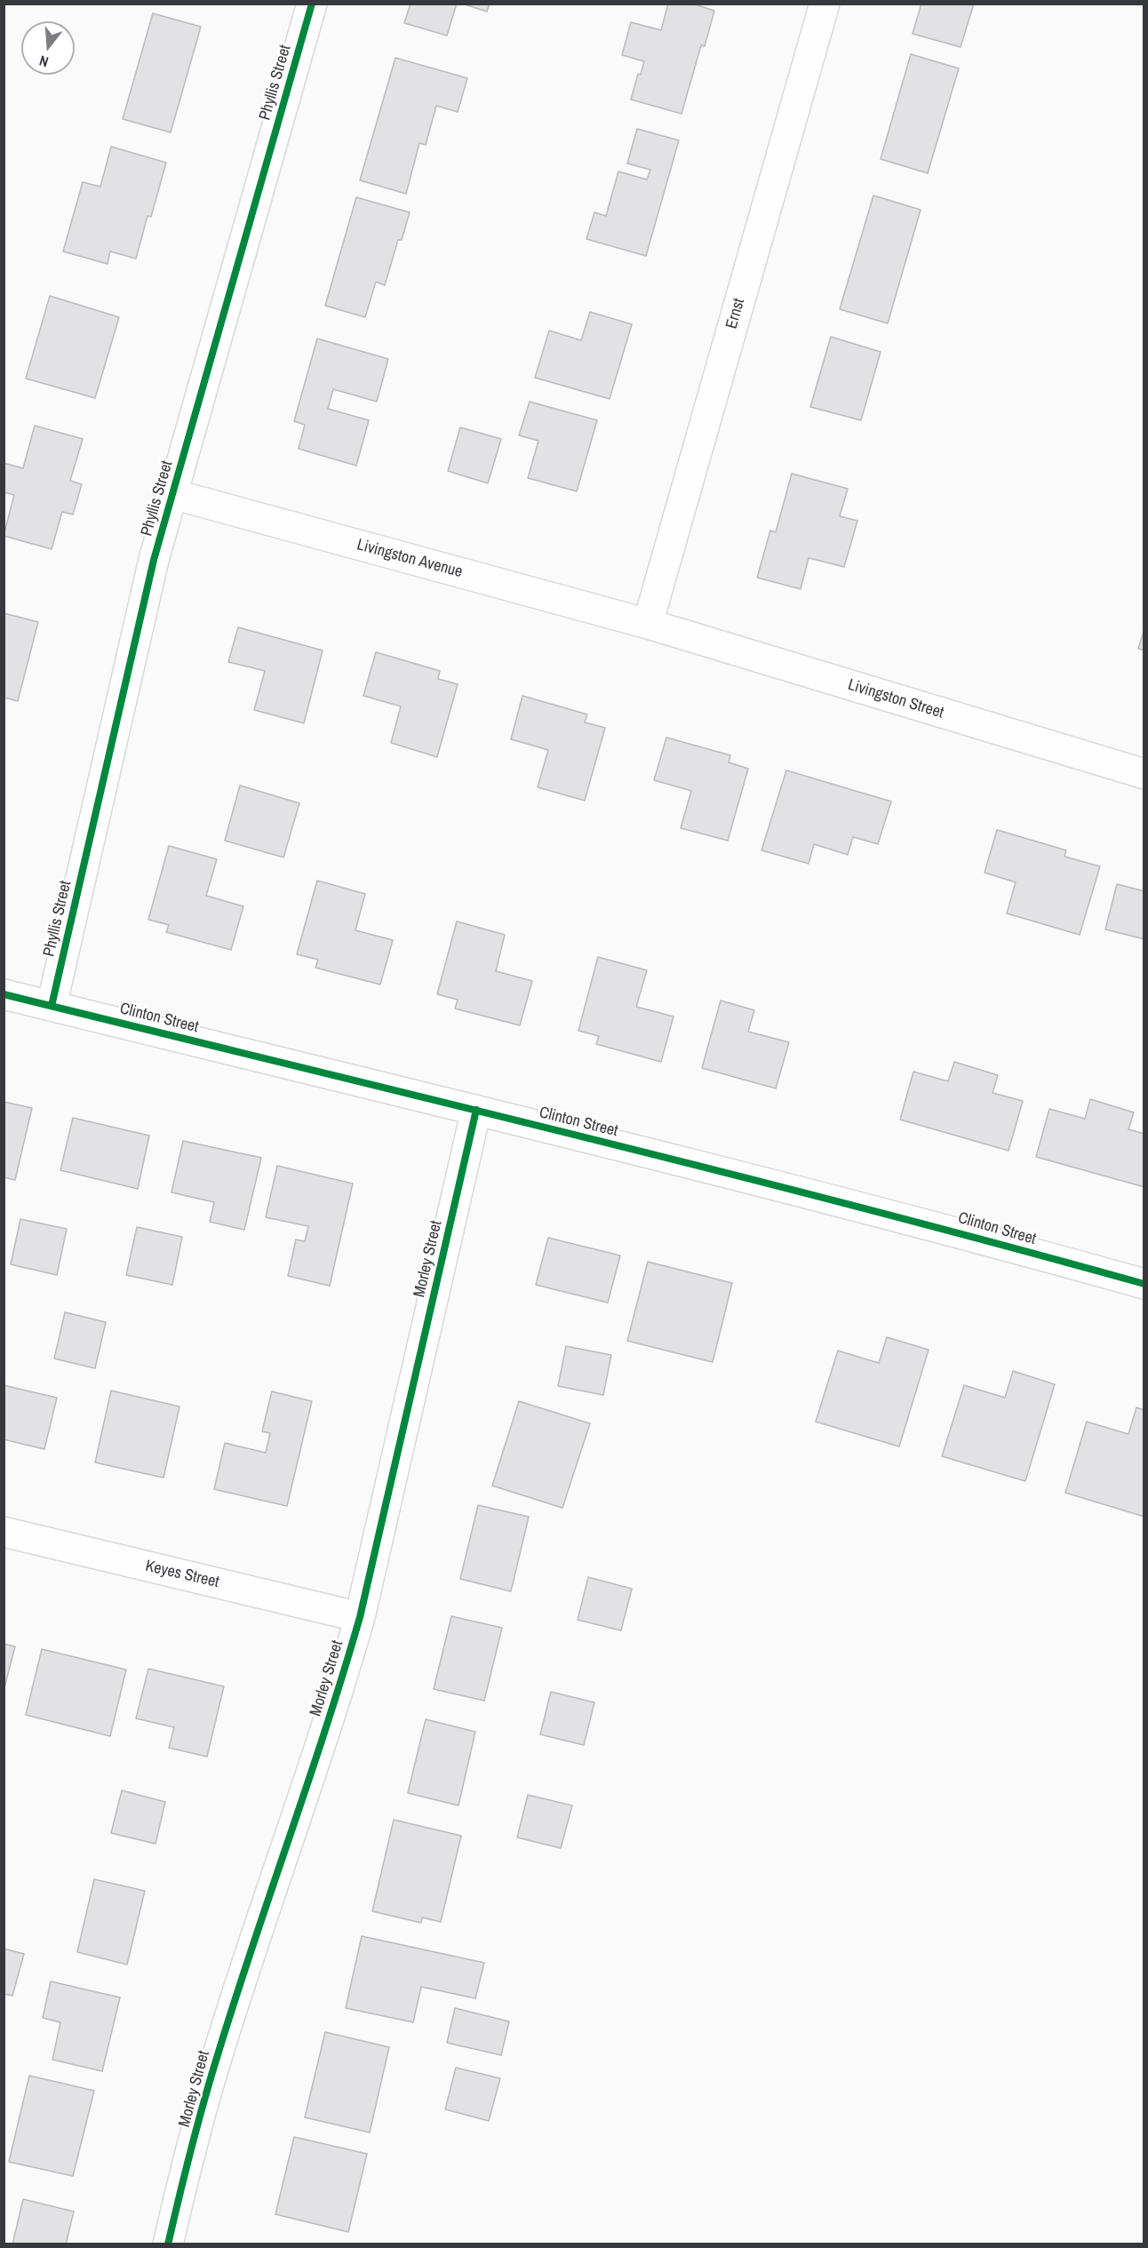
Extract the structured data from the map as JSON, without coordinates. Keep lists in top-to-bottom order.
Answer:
{
  "streets": {
    "street": [
      "Phyllis Street",
      "Ernst",
      "Livingston Avenue",
      "Livingston Street",
      "Clinton Street",
      "Morley Street",
      "Keyes Street"
    ]
  },
  "crossings": [
    ["Phyllis Street", "Livingston Avenue"],
    ["Phyllis Street", "Clinton Street"],
    ["Ernst", "Livingston Avenue"],
    ["Ernst", "Livingston Street"],
    ["Livingston Avenue", "Livingston Street"],
    ["Clinton Street", "Morley Street"],
    ["Morley Street", "Keyes Street"]
  ],
  "north": "bottom"
}
